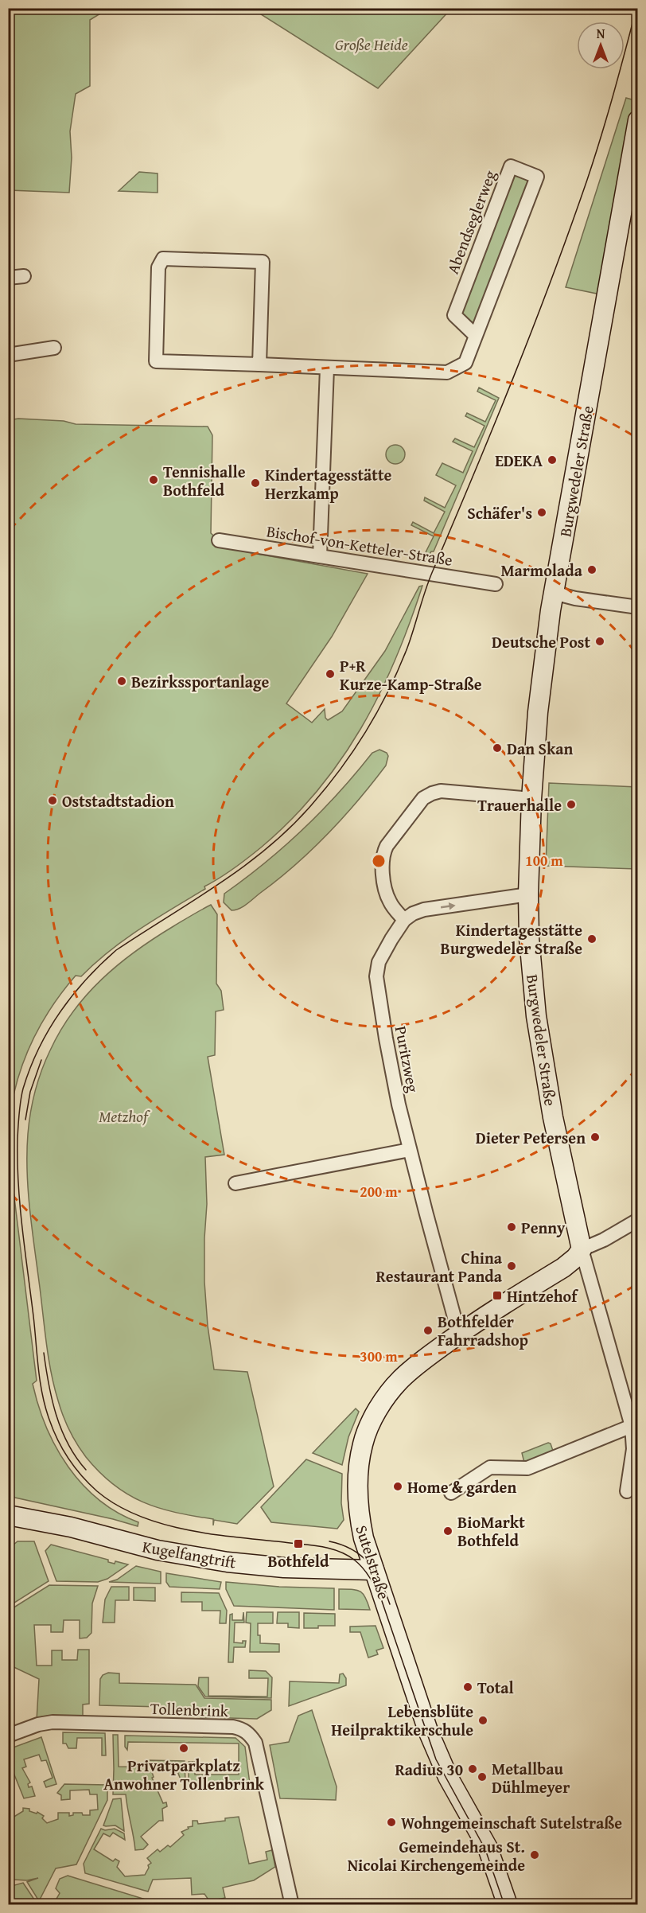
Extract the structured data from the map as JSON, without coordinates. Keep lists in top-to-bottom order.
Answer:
{
  "streets": {
    "main road": ["Burgwedeler Straße", "Kugelfangtrift", "Sutelstraße"],
    "street": [
      "Abendseglerweg",
      "Bischof-von-Ketteler-Straße",
      "Puritzweg",
      "Tollenbrink"
    ]
  },
  "crossings": [
    ["Burgwedeler Straße", "Sutelstraße"],
    ["Puritzweg", "Sutelstraße"],
    ["Kugelfangtrift", "Sutelstraße"]
  ],
  "parks": ["Große Heide", "Metzhof"],
  "places": {
    "other": [
      "EDEKA",
      "Tennishalle Bothfeld",
      "Kindertagesstätte Herzkamp",
      "Schäfer's",
      "Marmolada",
      "Deutsche Post",
      "P+R Kurze-Kamp-Straße",
      "Bezirkssportanlage",
      "Dan Skan",
      "Oststadtstadion",
      "Trauerhalle",
      "Kindertagesstätte Burgwedeler Straße",
      "Dieter Petersen",
      "Penny",
      "China Restaurant Panda",
      "Bothfelder Fahrradshop",
      "Home & garden",
      "BioMarkt Bothfeld",
      "Total",
      "Lebensblüte Heilpraktikerschule",
      "Privatparkplatz Anwohner Tollenbrink",
      "Radius 30",
      "Metallbau Dühlmeyer",
      "Wohngemeinschaft Sutelstraße",
      "Gemeindehaus St. Nicolai Kirchengemeinde"
    ],
    "transit": ["Hintzehof", "Bothfeld"]
  },
  "north": "top",
  "rings": ["100 m", "200 m", "300 m"]
}
